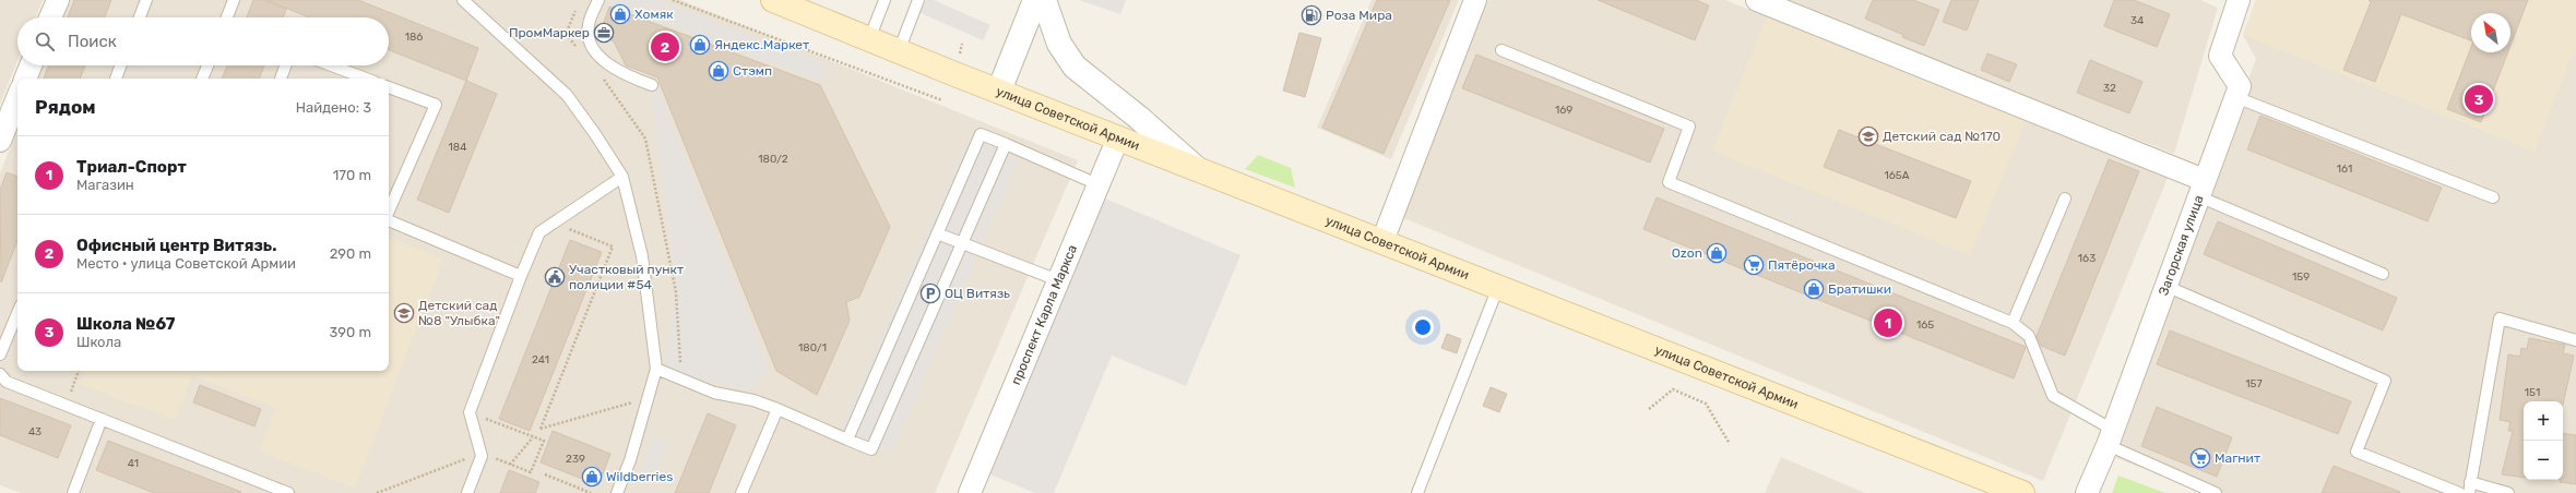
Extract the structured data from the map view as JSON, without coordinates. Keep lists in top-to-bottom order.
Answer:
{
  "streets": {
    "main road": ["улица Советской Армии"],
    "street": ["Загорская улица", "проспект Карла Маркса"]
  },
  "crossings": [
    ["улица Советской Армии", "проспект Карла Маркса"]
  ],
  "places": {
    "shop": [
      "Хомяк",
      "Яндекс.Маркет",
      "Стэмп",
      "Ozon",
      "Братишки",
      "Wildberries"
    ],
    "fuel station": ["Роза Мира"],
    "office": ["ПромМаркер"],
    "school or university": ["Детский сад №170", "Детский сад №8 \"Улыбка\""],
    "supermarket": ["Пятёрочка", "Магнит"],
    "public building": ["Участковый пункт полиции #54"],
    "parking": ["ОЦ Витязь"]
  },
  "house_numbers": [
    "34",
    "186",
    "32",
    "169",
    "184",
    "180/2",
    "161",
    "165А",
    "163",
    "159",
    "165",
    "180/1",
    "241",
    "157",
    "151",
    "43",
    "239",
    "41"
  ],
  "north": "top left",
  "page": {
    "search": "Поиск",
    "pins": ["2", "3", "1"],
    "heading": ["Рядом", "Найдено: 3"],
    "list": [
      {
        "mark": "1",
        "name": "Триал-Спорт",
        "note": "Магазин",
        "value": "170 m"
      },
      {
        "mark": "2",
        "name": "Офисный центр Витязь.",
        "note": "Место · улица Советской Армии",
        "value": "290 m"
      },
      {
        "mark": "3",
        "name": "Школа №67",
        "note": "Школа",
        "value": "390 m"
      }
    ],
    "map_buttons": ["+", "−"]
  }
}
